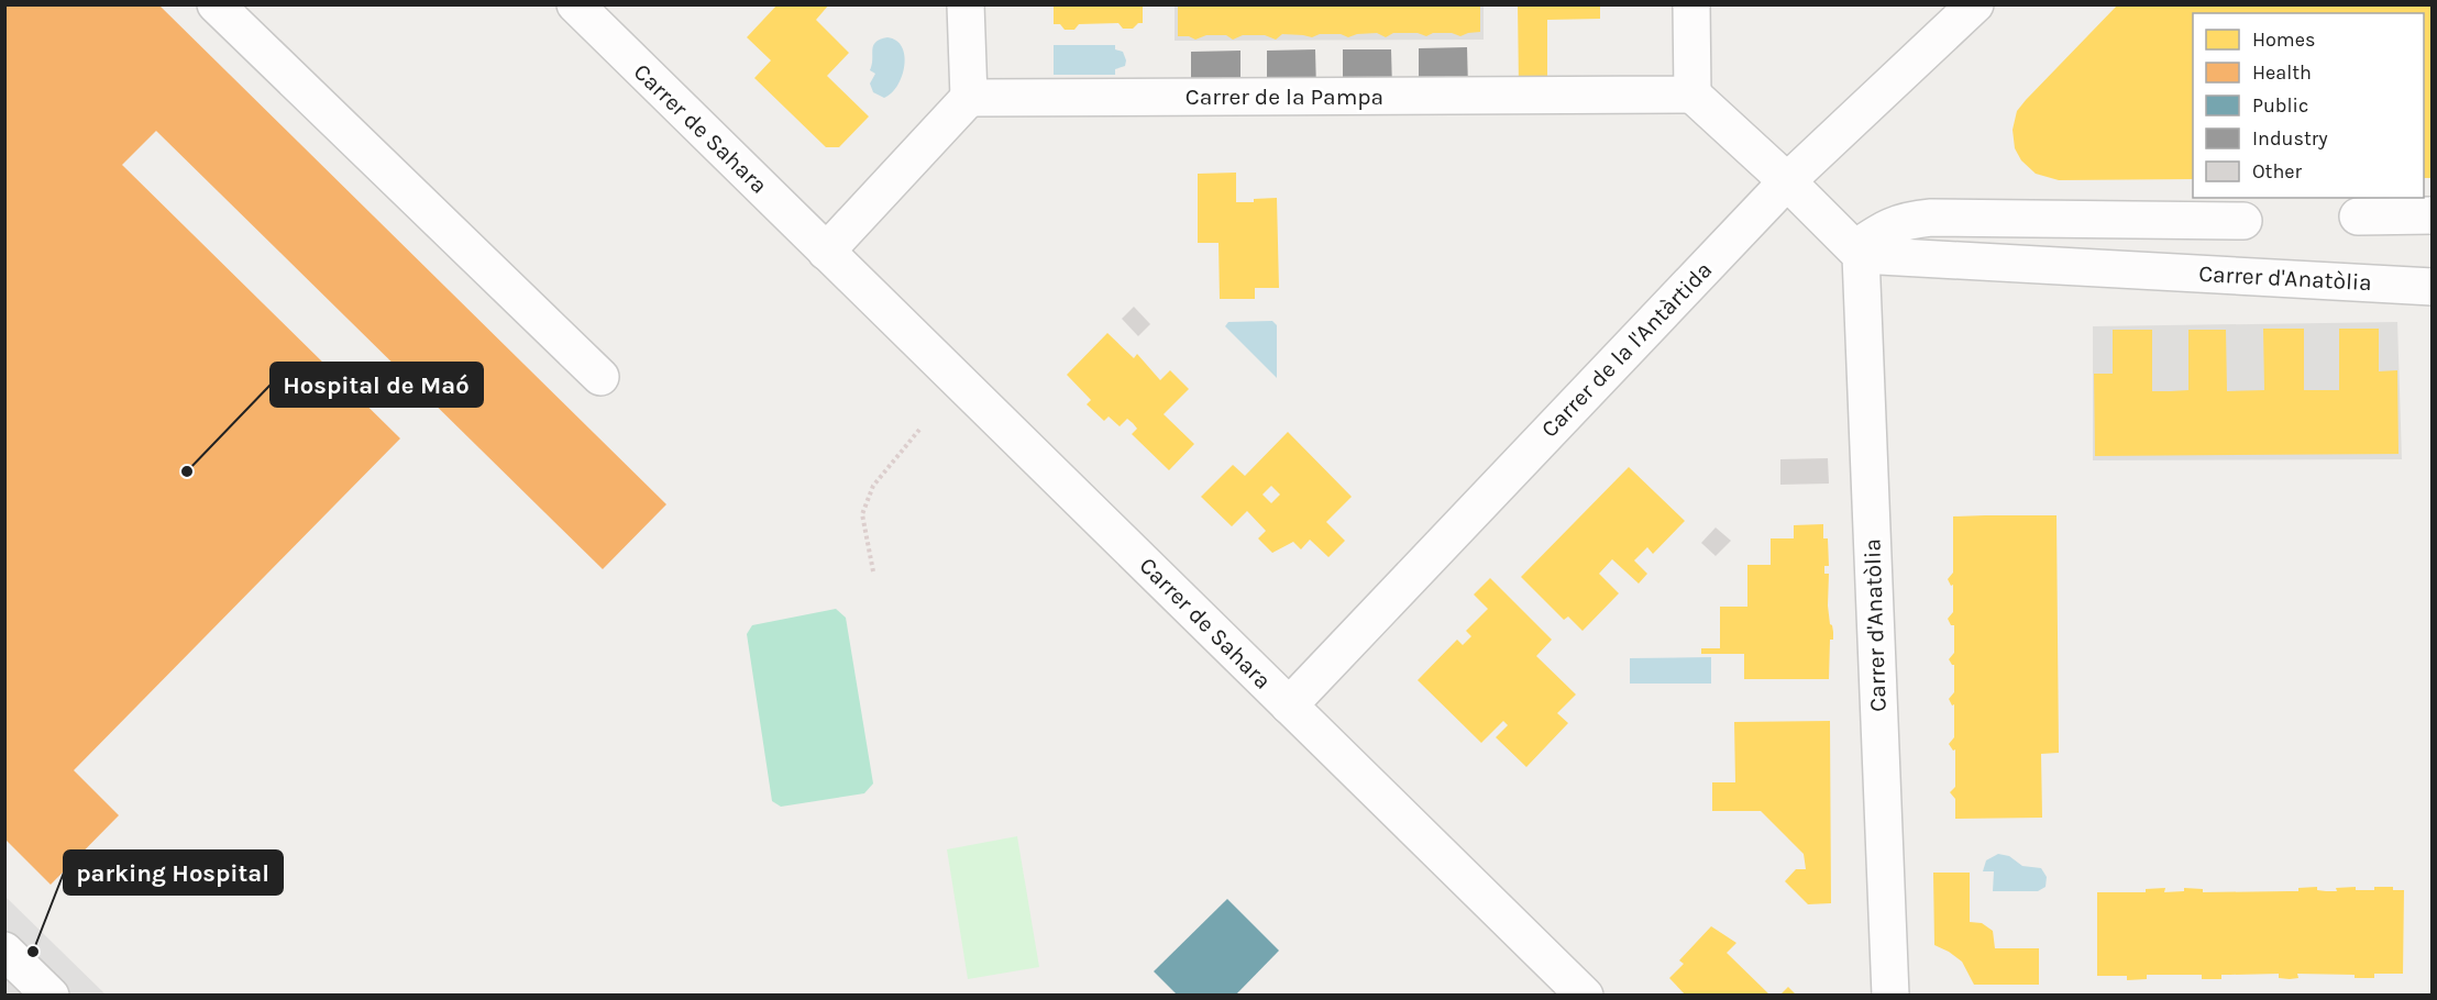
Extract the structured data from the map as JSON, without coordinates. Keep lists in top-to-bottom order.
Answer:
{
  "streets": {
    "street": [
      "Carrer de la Pampa",
      "Carrer de Sahara",
      "Carrer d'Anatòlia",
      "Carrer de la l'Antàrtida"
    ]
  },
  "crossings": [
    ["Carrer de Sahara", "Carrer de la l'Antàrtida"]
  ],
  "places": ["Hospital de Maó", "parking Hospital"],
  "legend": [
    "Homes",
    "Health",
    "Public",
    "Industry",
    "Other"
  ]
}
